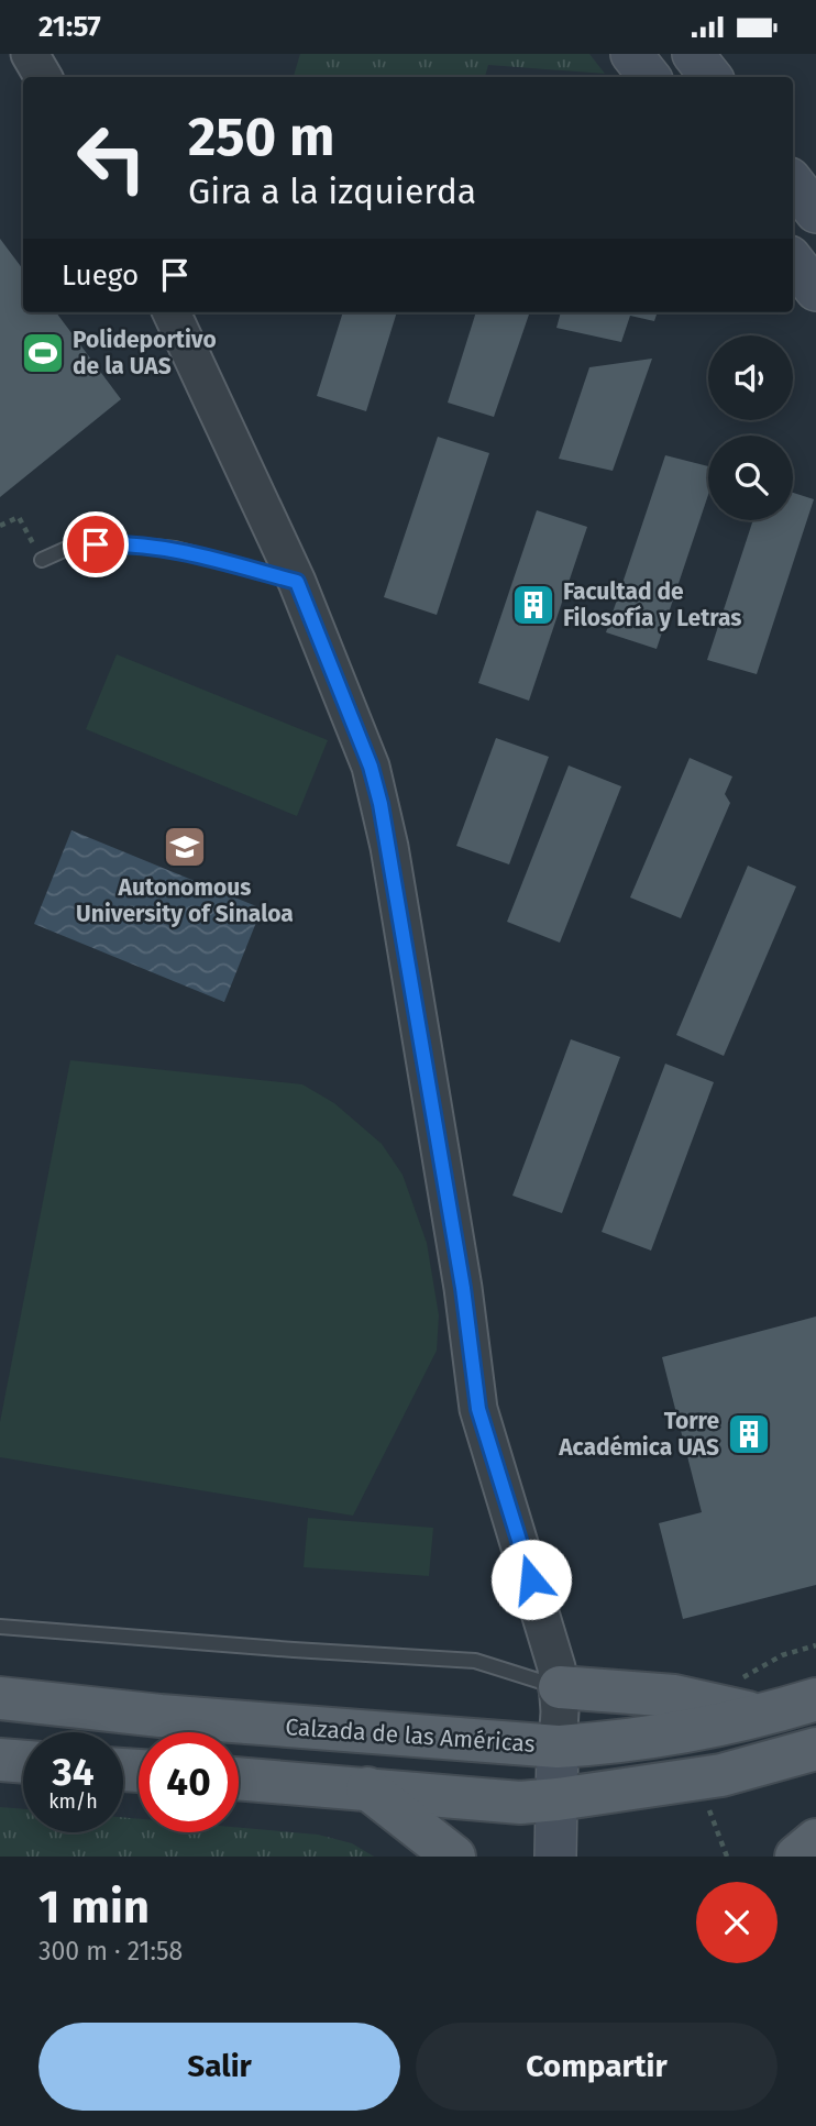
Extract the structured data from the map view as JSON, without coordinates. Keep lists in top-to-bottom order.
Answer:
{
  "streets": {
    "main road": ["Calzada de las Américas"]
  },
  "places": {
    "sports": ["Polideportivo de la UAS"],
    "building": ["Facultad de Filosofía y Letras", "Torre Académica UAS"],
    "school or university": ["Autonomous University of Sinaloa"]
  },
  "page": {
    "status": "21:57",
    "turn": ["250 m", "Gira a la izquierda"],
    "then": "Luego",
    "speed": "34 km/h",
    "limit": "40",
    "heading": ["1 min", "300 m · 21:58"],
    "buttons": ["Salir", "Compartir"]
  }
}
